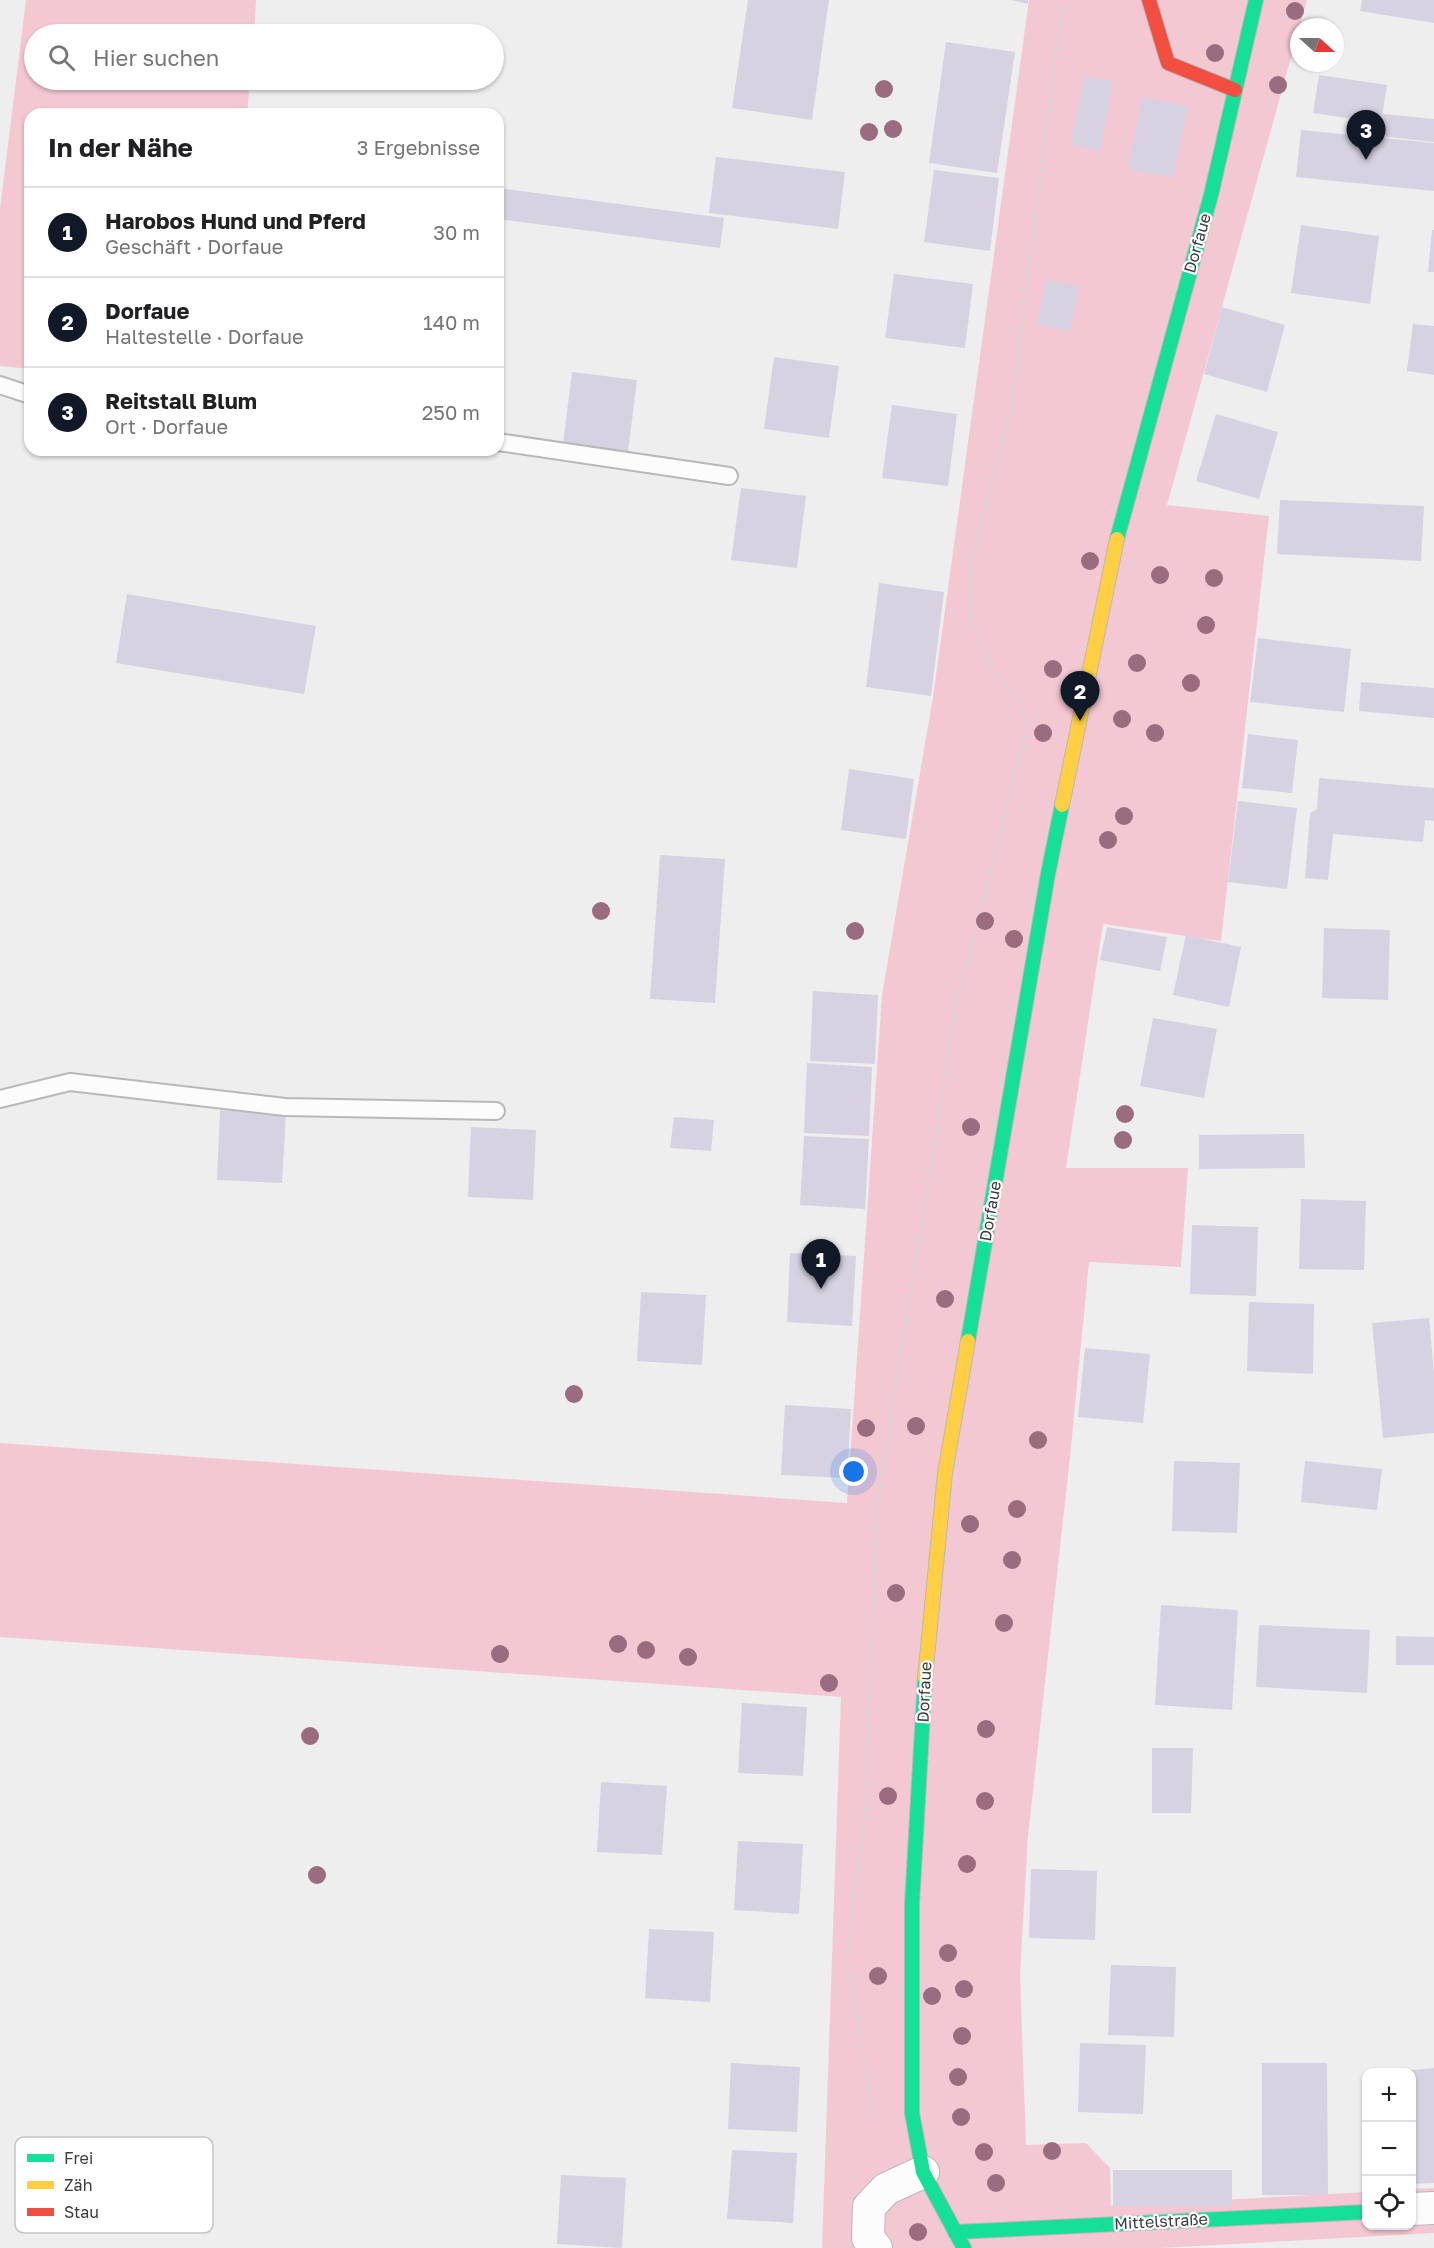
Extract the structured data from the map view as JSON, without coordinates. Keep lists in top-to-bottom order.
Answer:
{
  "streets": {
    "street": ["Dorfaue", "Mittelstraße"]
  },
  "crossings": [
    ["Dorfaue", "Mittelstraße"]
  ],
  "legend": ["Frei", "Zäh", "Stau"],
  "north": "right",
  "page": {
    "search": "Hier suchen",
    "heading": ["In der Nähe", "3 Ergebnisse"],
    "pins": ["3", "2", "1"],
    "list": [
      {
        "mark": "1",
        "name": "Harobos Hund und Pferd",
        "note": "Geschäft · Dorfaue",
        "value": "30 m"
      },
      {
        "mark": "2",
        "name": "Dorfaue",
        "note": "Haltestelle · Dorfaue",
        "value": "140 m"
      },
      {
        "mark": "3",
        "name": "Reitstall Blum",
        "note": "Ort · Dorfaue",
        "value": "250 m"
      }
    ],
    "map_buttons": ["+", "−"]
  }
}
